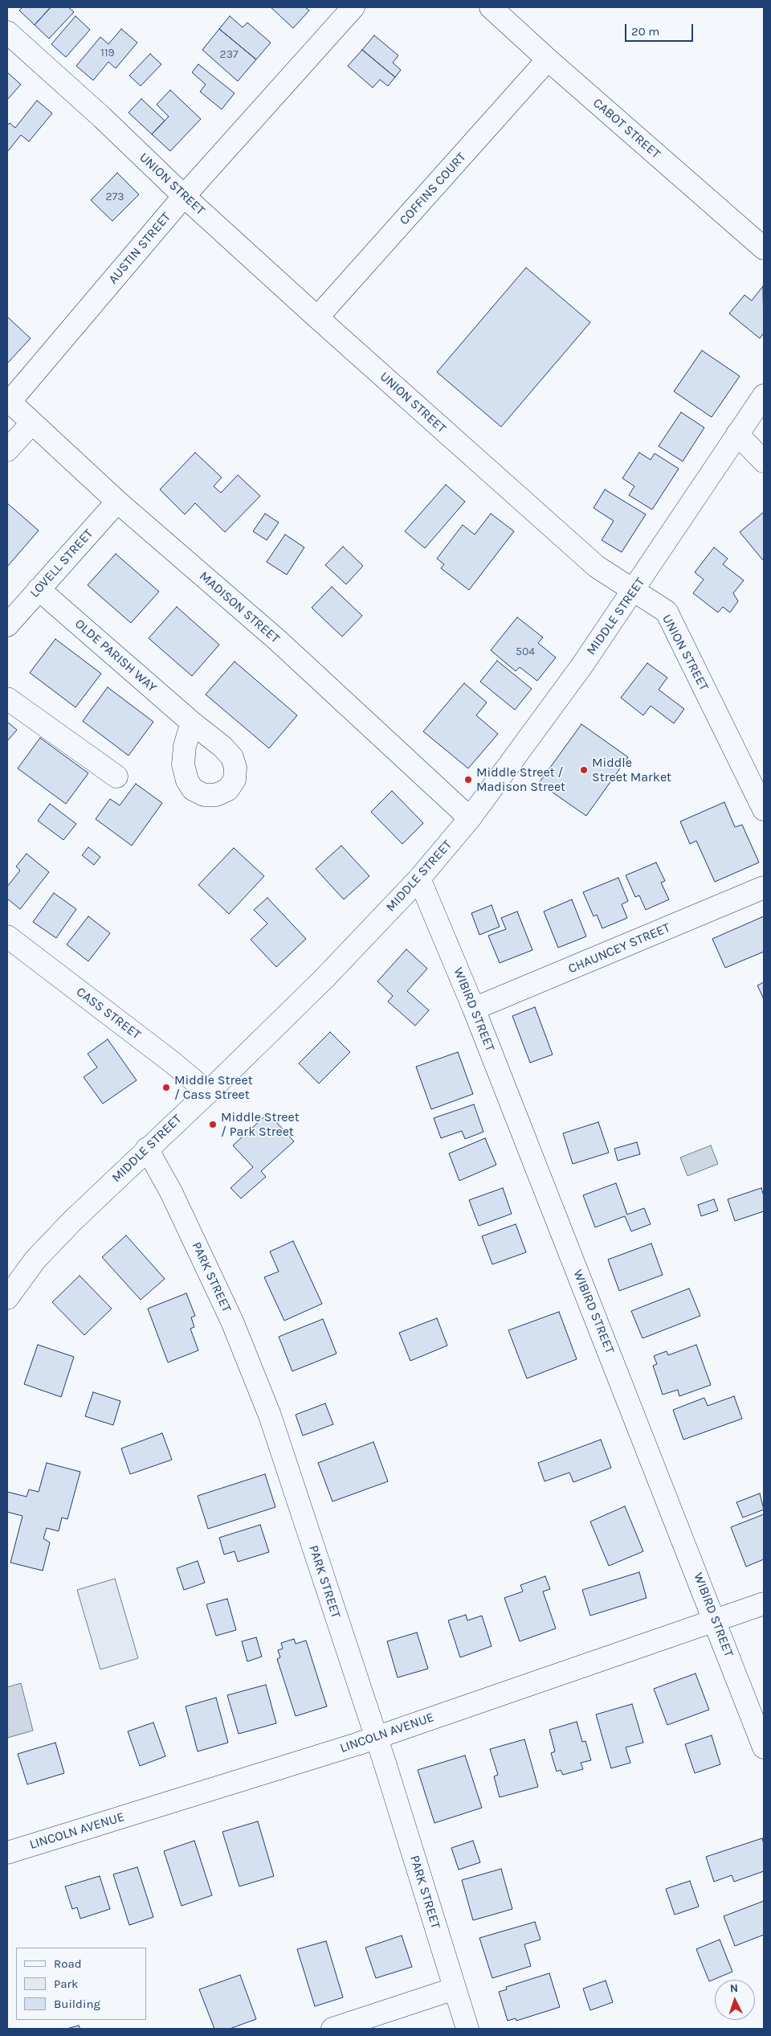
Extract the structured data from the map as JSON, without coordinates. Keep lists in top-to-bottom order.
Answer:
{
  "streets": {
    "street": [
      "CABOT STREET",
      "UNION STREET",
      "COFFINS COURT",
      "AUSTIN STREET",
      "LOVELL STREET",
      "MADISON STREET",
      "MIDDLE STREET",
      "OLDE PARISH WAY",
      "CHAUNCEY STREET",
      "WIBIRD STREET",
      "CASS STREET",
      "PARK STREET",
      "LINCOLN AVENUE"
    ]
  },
  "crossings": [
    ["CABOT STREET", "COFFINS COURT"],
    ["UNION STREET", "COFFINS COURT"],
    ["UNION STREET", "AUSTIN STREET"],
    ["UNION STREET", "MIDDLE STREET"],
    ["AUSTIN STREET", "MADISON STREET"],
    ["LOVELL STREET", "MADISON STREET"],
    ["LOVELL STREET", "OLDE PARISH WAY"],
    ["MADISON STREET", "MIDDLE STREET"],
    ["MIDDLE STREET", "WIBIRD STREET"],
    ["MIDDLE STREET", "CASS STREET"],
    ["MIDDLE STREET", "PARK STREET"],
    ["CHAUNCEY STREET", "WIBIRD STREET"],
    ["WIBIRD STREET", "LINCOLN AVENUE"],
    ["PARK STREET", "LINCOLN AVENUE"]
  ],
  "places": [
    "Middle Street Market",
    "Middle Street / Madison Street",
    "Middle Street / Cass Street",
    "Middle Street / Park Street"
  ],
  "house_numbers": [
    "119",
    "237",
    "273",
    "504"
  ],
  "legend": ["Road", "Park", "Building"],
  "scale_bar": "20 m",
  "north": "top"
}
